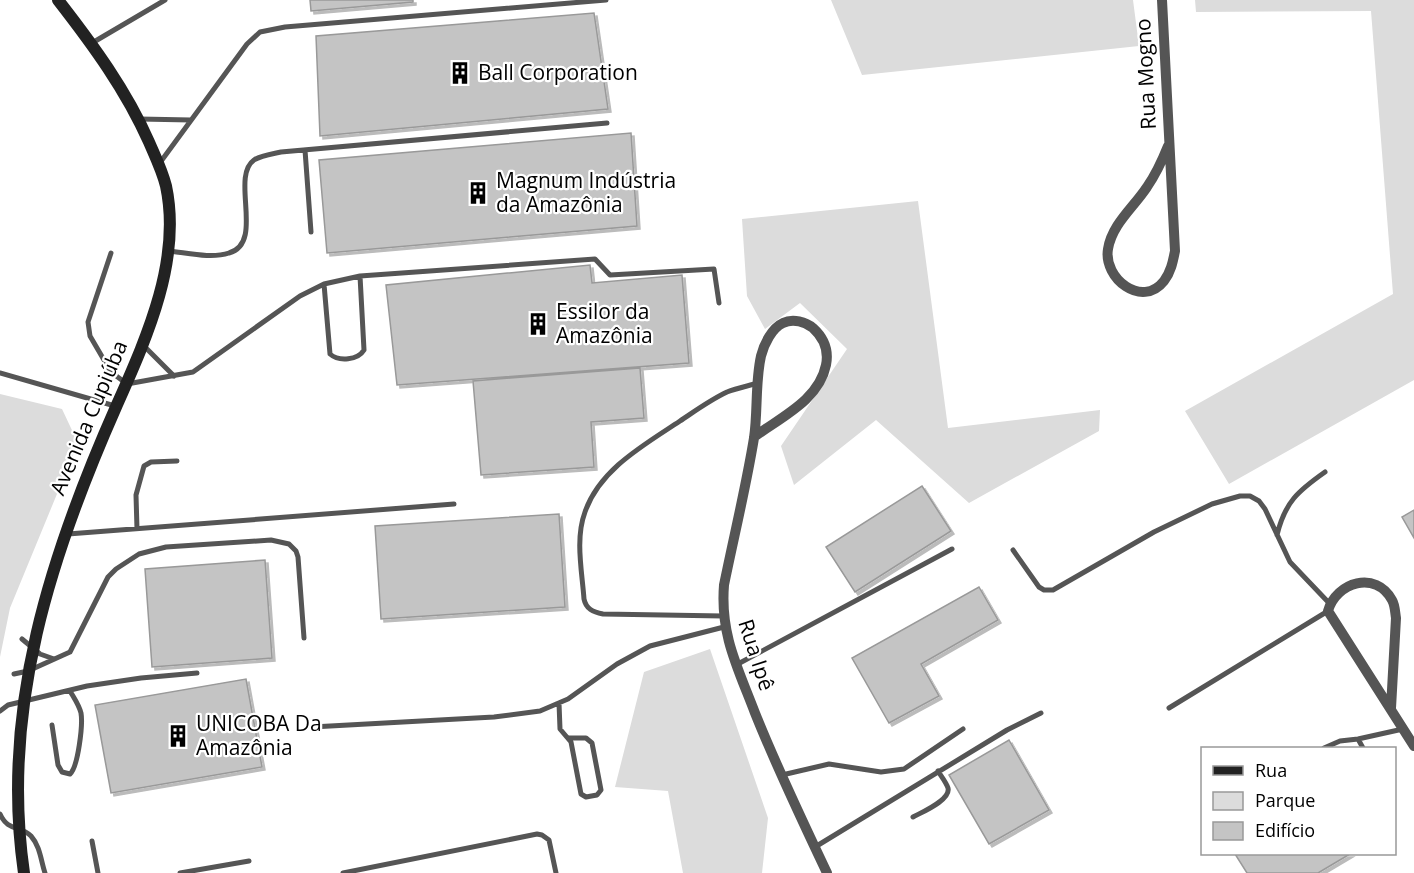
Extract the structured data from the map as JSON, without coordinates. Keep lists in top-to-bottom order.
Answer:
{
  "streets": {
    "street": ["Rua Mogno", "Avenida Cupiúba", "Rua Ipê"]
  },
  "places": {
    "building": [
      "Ball Corporation",
      "Magnum Indústria da Amazônia",
      "Essilor da Amazônia",
      "UNICOBA Da Amazônia"
    ]
  },
  "legend": ["Rua", "Parque", "Edifício"]
}
